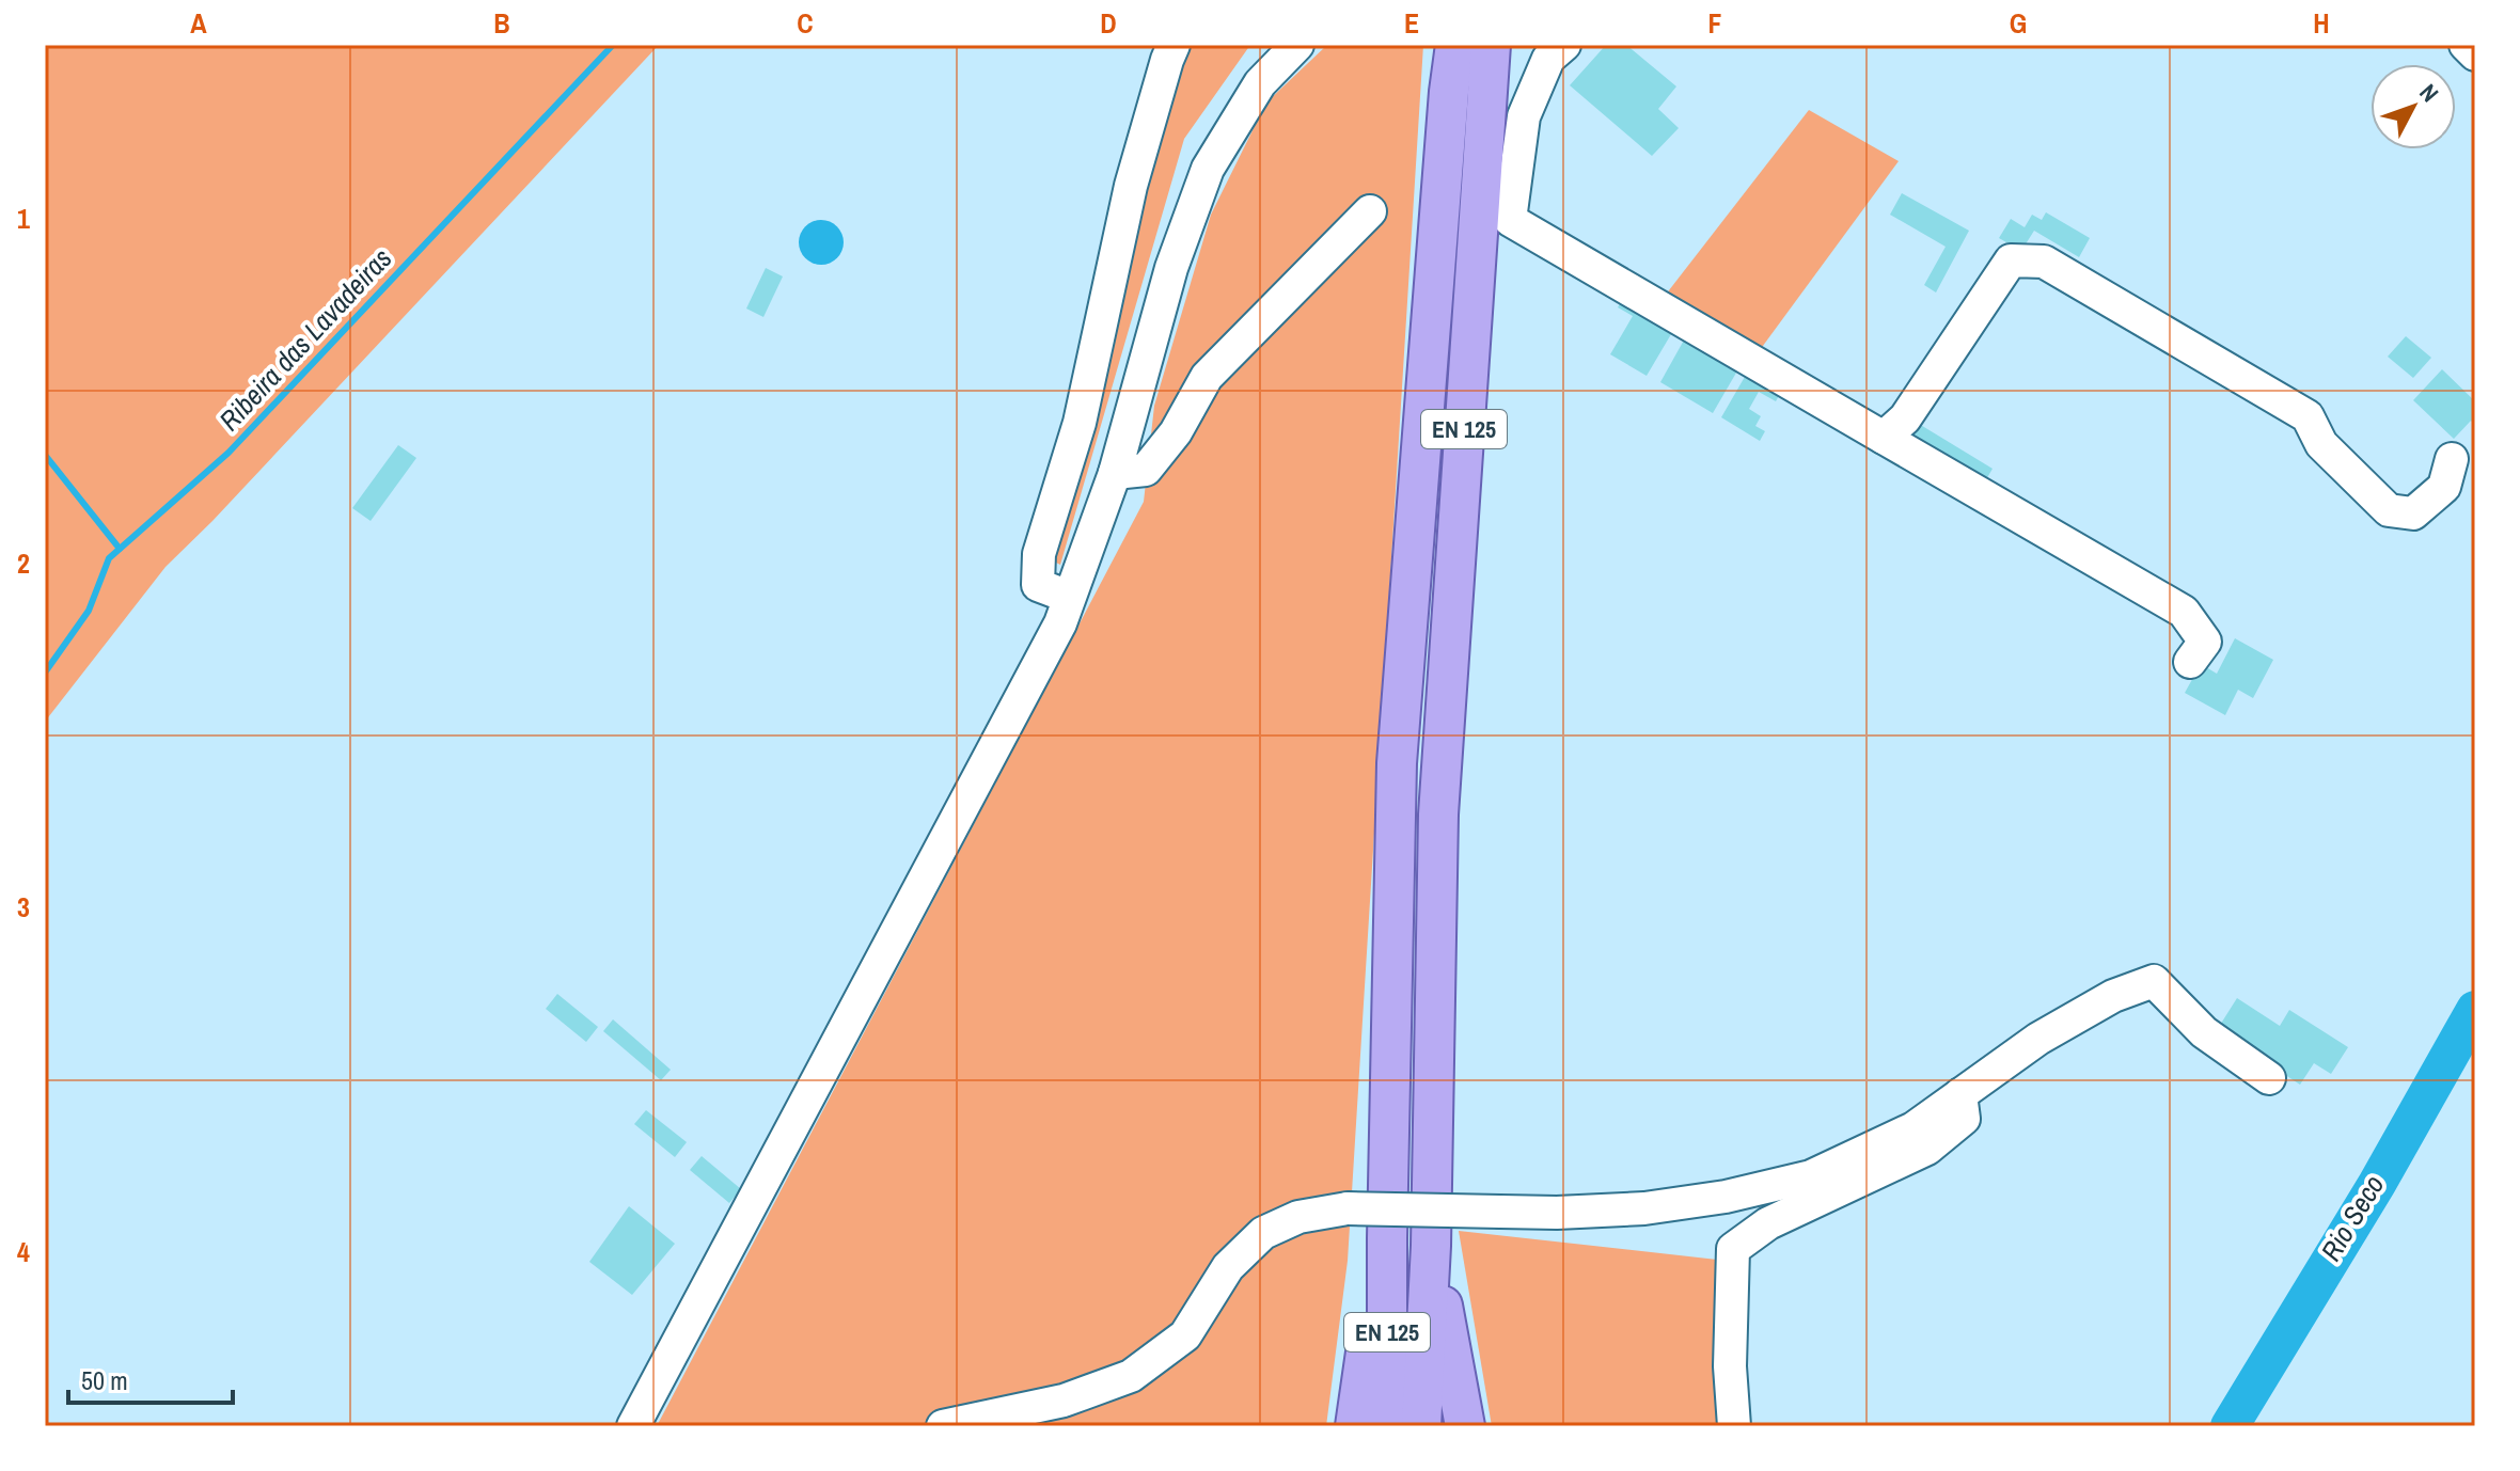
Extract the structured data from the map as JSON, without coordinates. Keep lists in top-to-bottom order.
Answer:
{
  "streets": {
    "main road": ["EN 125"]
  },
  "water": ["Ribeira das Lavadeiras", "Rio Seco"],
  "scale_bar": "50 m",
  "north": "top right",
  "grid": {
    "columns": [
      "A",
      "B",
      "C",
      "D",
      "E",
      "F",
      "G",
      "H"
    ],
    "rows": [
      "1",
      "2",
      "3",
      "4"
    ]
  }
}
